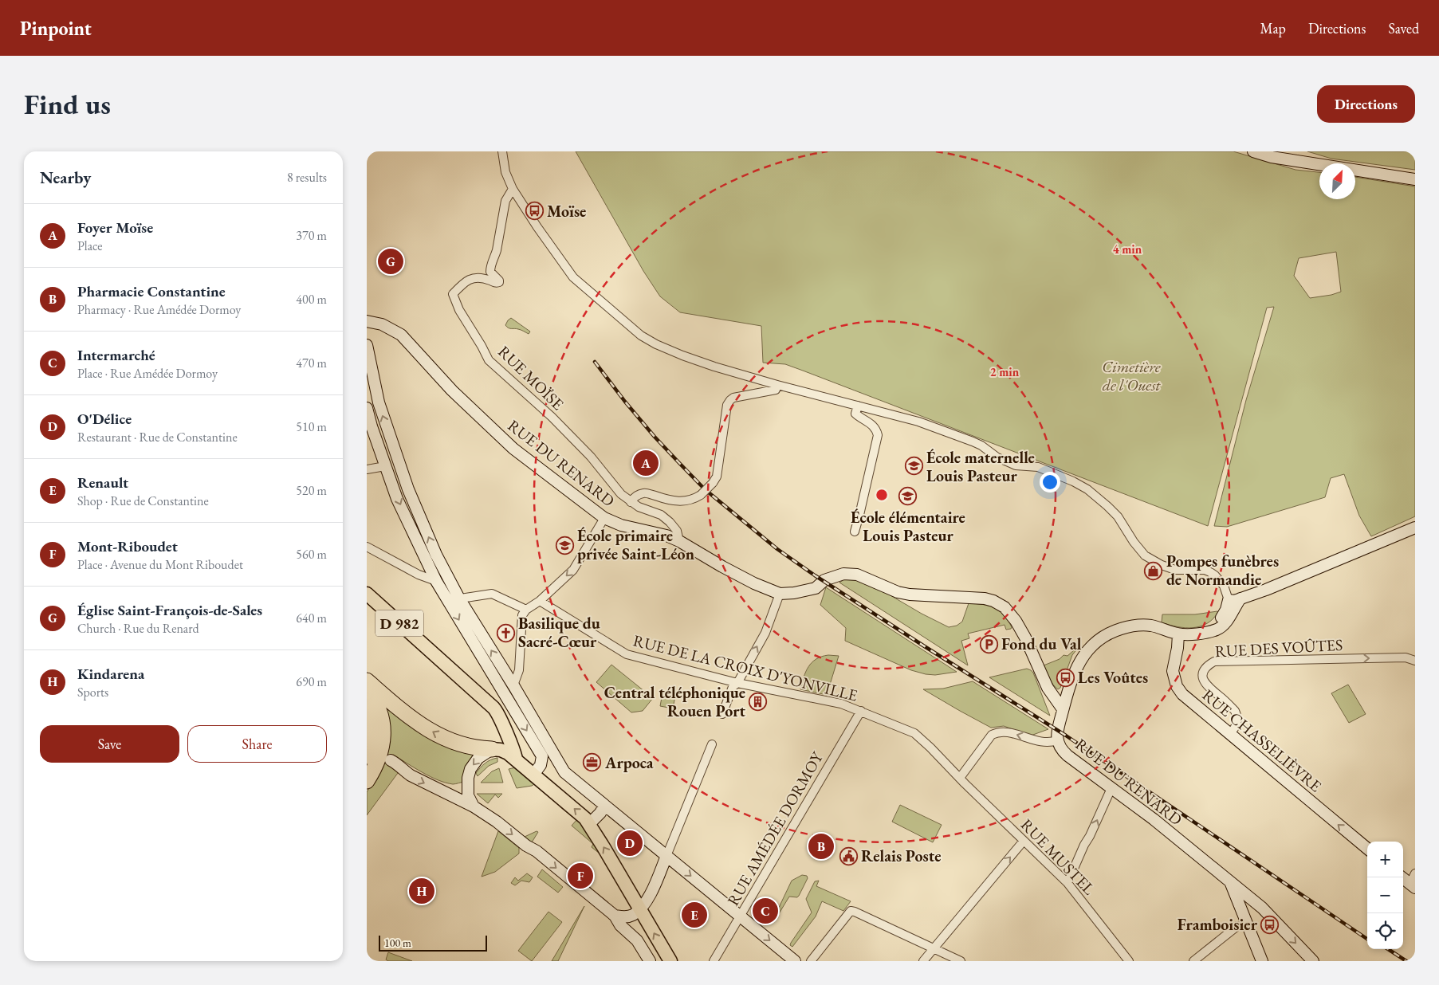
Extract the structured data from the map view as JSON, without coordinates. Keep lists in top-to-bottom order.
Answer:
{
  "streets": {
    "main road": ["D 982"],
    "street": [
      "RUE MOÏSE",
      "RUE DU RENARD",
      "RUE DES VOÛTES",
      "RUE DE LA CROIX D'YONVILLE",
      "RUE CHASSELIÈVRE",
      "RUE AMÉDÉE DORMOY",
      "RUE MUSTEL"
    ]
  },
  "crossings": [
    ["RUE MOÏSE", "RUE DU RENARD"],
    ["RUE DES VOÛTES", "RUE CHASSELIÈVRE"],
    ["RUE DE LA CROIX D'YONVILLE", "RUE AMÉDÉE DORMOY"],
    ["RUE DE LA CROIX D'YONVILLE", "RUE MUSTEL"]
  ],
  "one_way": ["RUE CHASSELIÈVRE"],
  "parks": ["Cimetière de l'Ouest"],
  "places": {
    "bus stop": ["Moïse", "Les Voûtes", "Framboisier"],
    "school or university": ["École maternelle Louis Pasteur", "École élémentaire Louis Pasteur", "École primaire privée Saint-Léon"],
    "shop": ["Pompes funèbres de Normandie"],
    "church": ["Basilique du Sacré-Cœur"],
    "parking": ["Fond du Val"],
    "building": ["Central téléphonique Rouen Port"],
    "office": ["Arpoca"],
    "public building": ["Relais Poste"]
  },
  "scale_bar": "100 m",
  "north": "top right",
  "page": {
    "header": "Pinpoint",
    "nav": ["Map", "Directions", "Saved"],
    "buttons": [
      "Directions",
      ["Save", "Share"]
    ],
    "title": "Find us",
    "heading": ["Nearby", "8 results"],
    "list": [
      {
        "mark": "A",
        "name": "Foyer Moïse",
        "note": "Place",
        "value": "370 m"
      },
      {
        "mark": "B",
        "name": "Pharmacie Constantine",
        "note": "Pharmacy · Rue Amédée Dormoy",
        "value": "400 m"
      },
      {
        "mark": "C",
        "name": "Intermarché",
        "note": "Place · Rue Amédée Dormoy",
        "value": "470 m"
      },
      {
        "mark": "D",
        "name": "O'Délice",
        "note": "Restaurant · Rue de Constantine",
        "value": "510 m"
      },
      {
        "mark": "E",
        "name": "Renault",
        "note": "Shop · Rue de Constantine",
        "value": "520 m"
      },
      {
        "mark": "F",
        "name": "Mont-Riboudet",
        "note": "Place · Avenue du Mont Riboudet",
        "value": "560 m"
      },
      {
        "mark": "G",
        "name": "Église Saint-François-de-Sales",
        "note": "Church · Rue du Renard",
        "value": "640 m"
      },
      {
        "mark": "H",
        "name": "Kindarena",
        "note": "Sports",
        "value": "690 m"
      }
    ],
    "pins": [
      "G",
      "A",
      "D",
      "B",
      "F",
      "H",
      "C",
      "E"
    ],
    "map_buttons": ["+", "−"],
    "scale": "100 m"
  },
  "rings": ["4 min", "2 min"]
}
